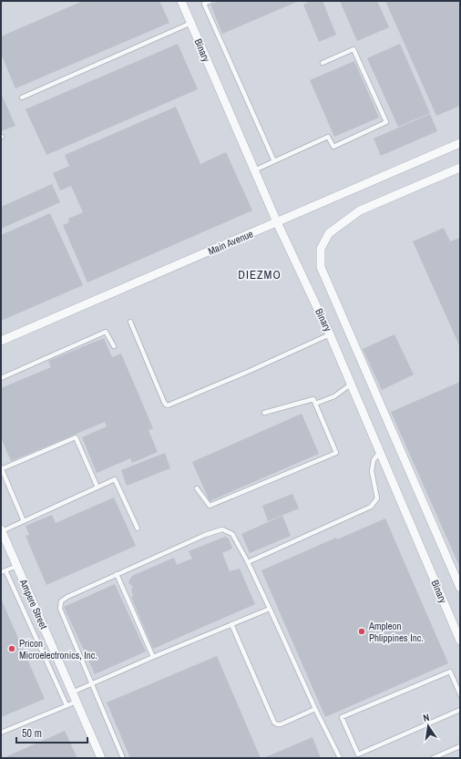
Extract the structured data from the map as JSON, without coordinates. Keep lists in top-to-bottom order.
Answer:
{
  "streets": {
    "street": ["Binary", "Main Avenue", "Ampere Street"]
  },
  "crossings": [
    ["Binary", "Main Avenue"]
  ],
  "districts": ["DIEZMO"],
  "places": ["Ampleon Phlippines Inc.", "Pricon Microelectronics, Inc."],
  "scale_bar": "50 m",
  "north": "top"
}
